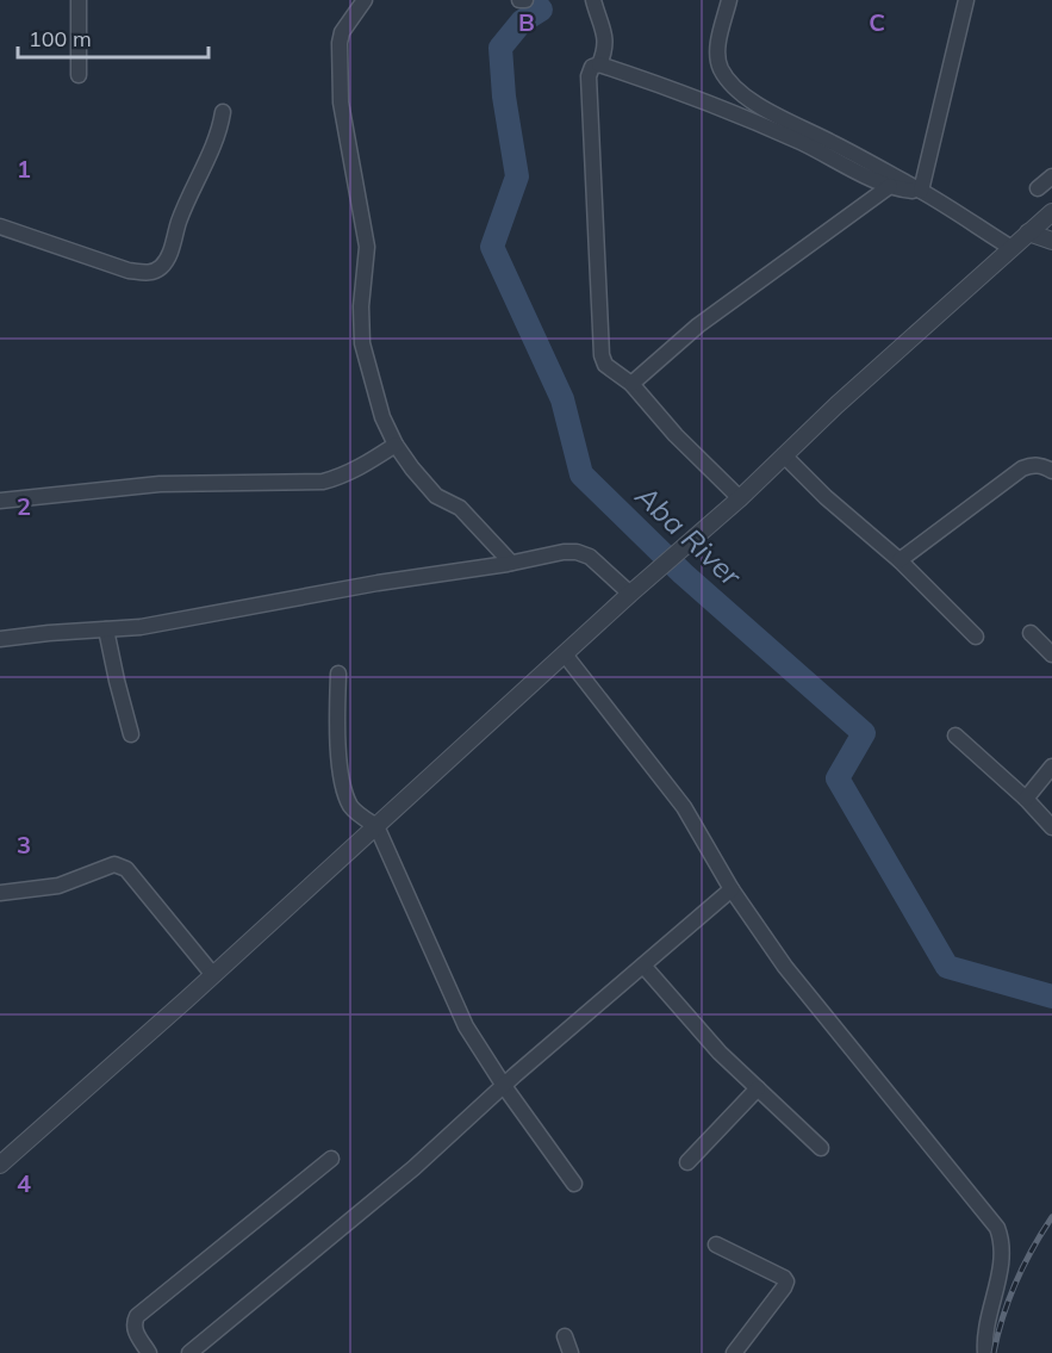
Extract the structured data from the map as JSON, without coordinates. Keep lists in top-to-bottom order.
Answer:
{
  "water": ["Aba River"],
  "scale_bar": "100 m",
  "grid": {
    "columns": ["B", "C"],
    "rows": [
      "1",
      "2",
      "3",
      "4"
    ]
  }
}
